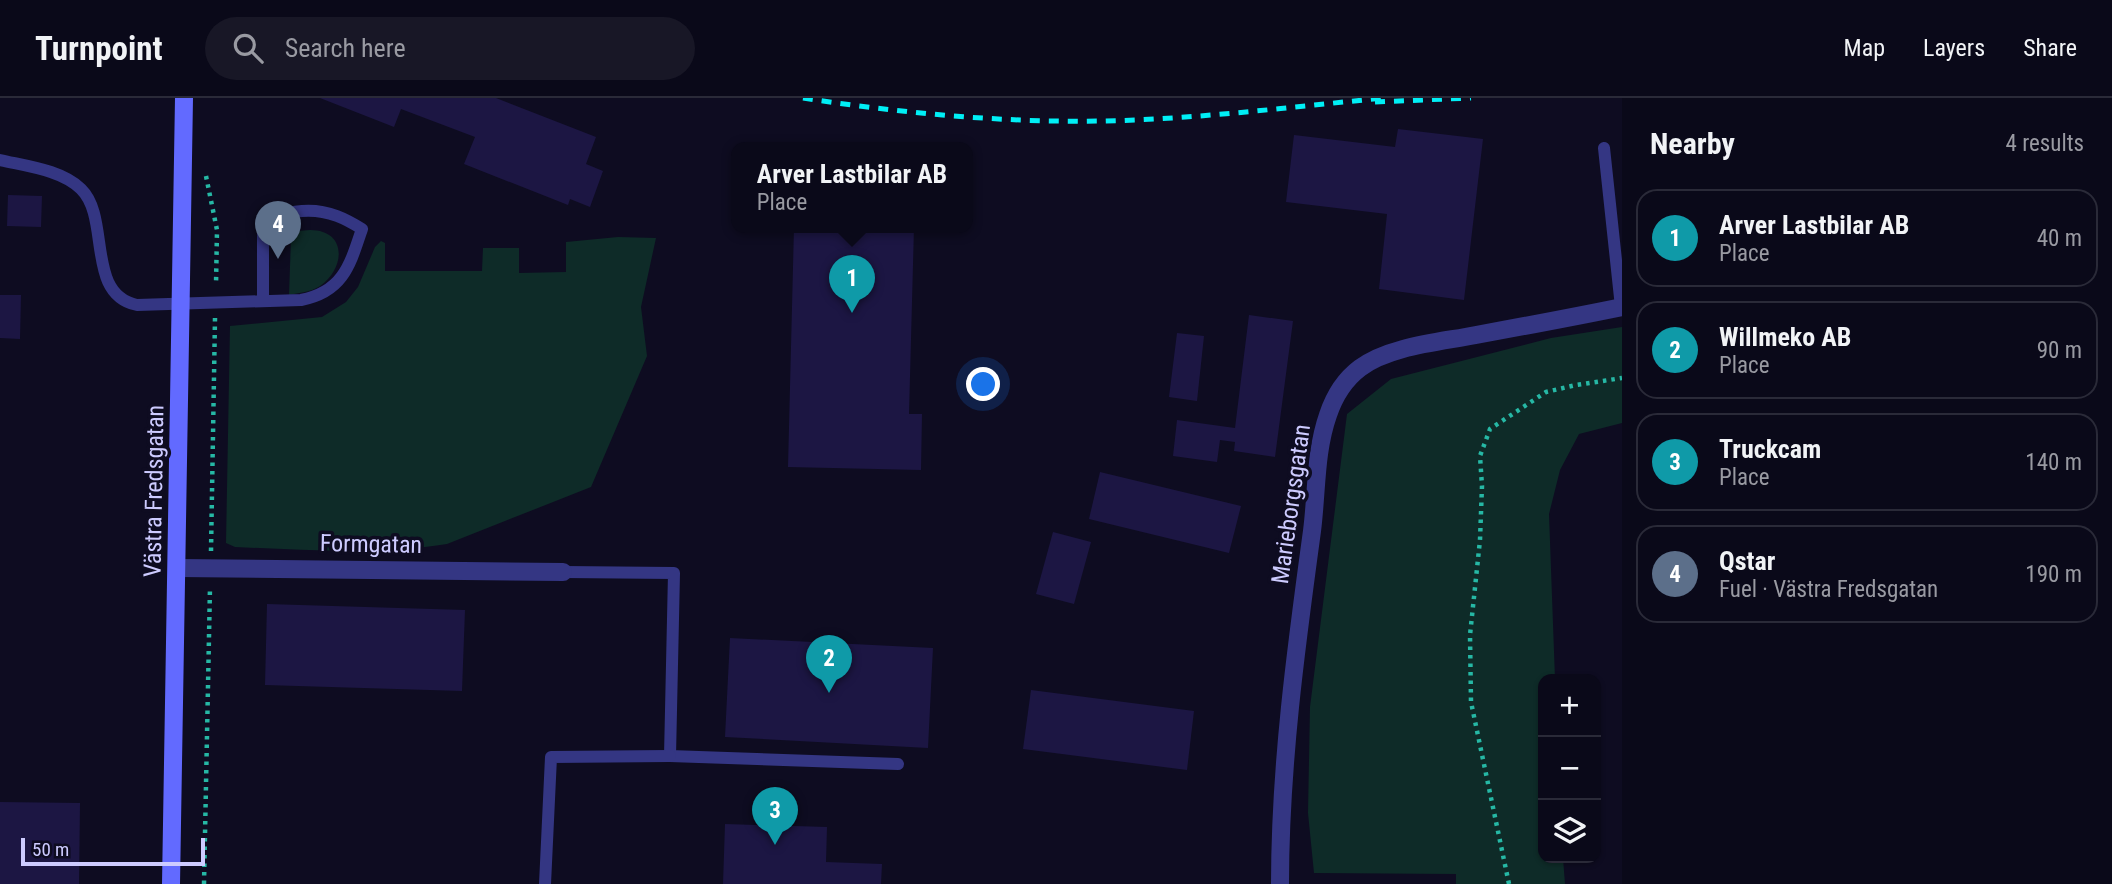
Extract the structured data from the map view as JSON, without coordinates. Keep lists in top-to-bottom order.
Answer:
{
  "streets": {
    "street": ["Västra Fredsgatan", "Marieborgsgatan", "Formgatan"]
  },
  "crossings": [
    ["Västra Fredsgatan", "Formgatan"]
  ],
  "scale_bar": "50 m",
  "page": {
    "header": "Turnpoint",
    "search": "Search here",
    "nav": ["Map", "Layers", "Share"],
    "heading": ["Nearby", "4 results"],
    "popup": ["Arver Lastbilar AB", "Place"],
    "list": [
      {
        "mark": "1",
        "name": "Arver Lastbilar AB",
        "note": "Place",
        "value": "40 m"
      },
      {
        "mark": "2",
        "name": "Willmeko AB",
        "note": "Place",
        "value": "90 m"
      },
      {
        "mark": "3",
        "name": "Truckcam",
        "note": "Place",
        "value": "140 m"
      },
      {
        "mark": "4",
        "name": "Qstar",
        "note": "Fuel · Västra Fredsgatan",
        "value": "190 m"
      }
    ],
    "pins": [
      "4",
      "1",
      "2",
      "3"
    ],
    "map_buttons": ["+", "−"],
    "scale": "50 m"
  }
}
